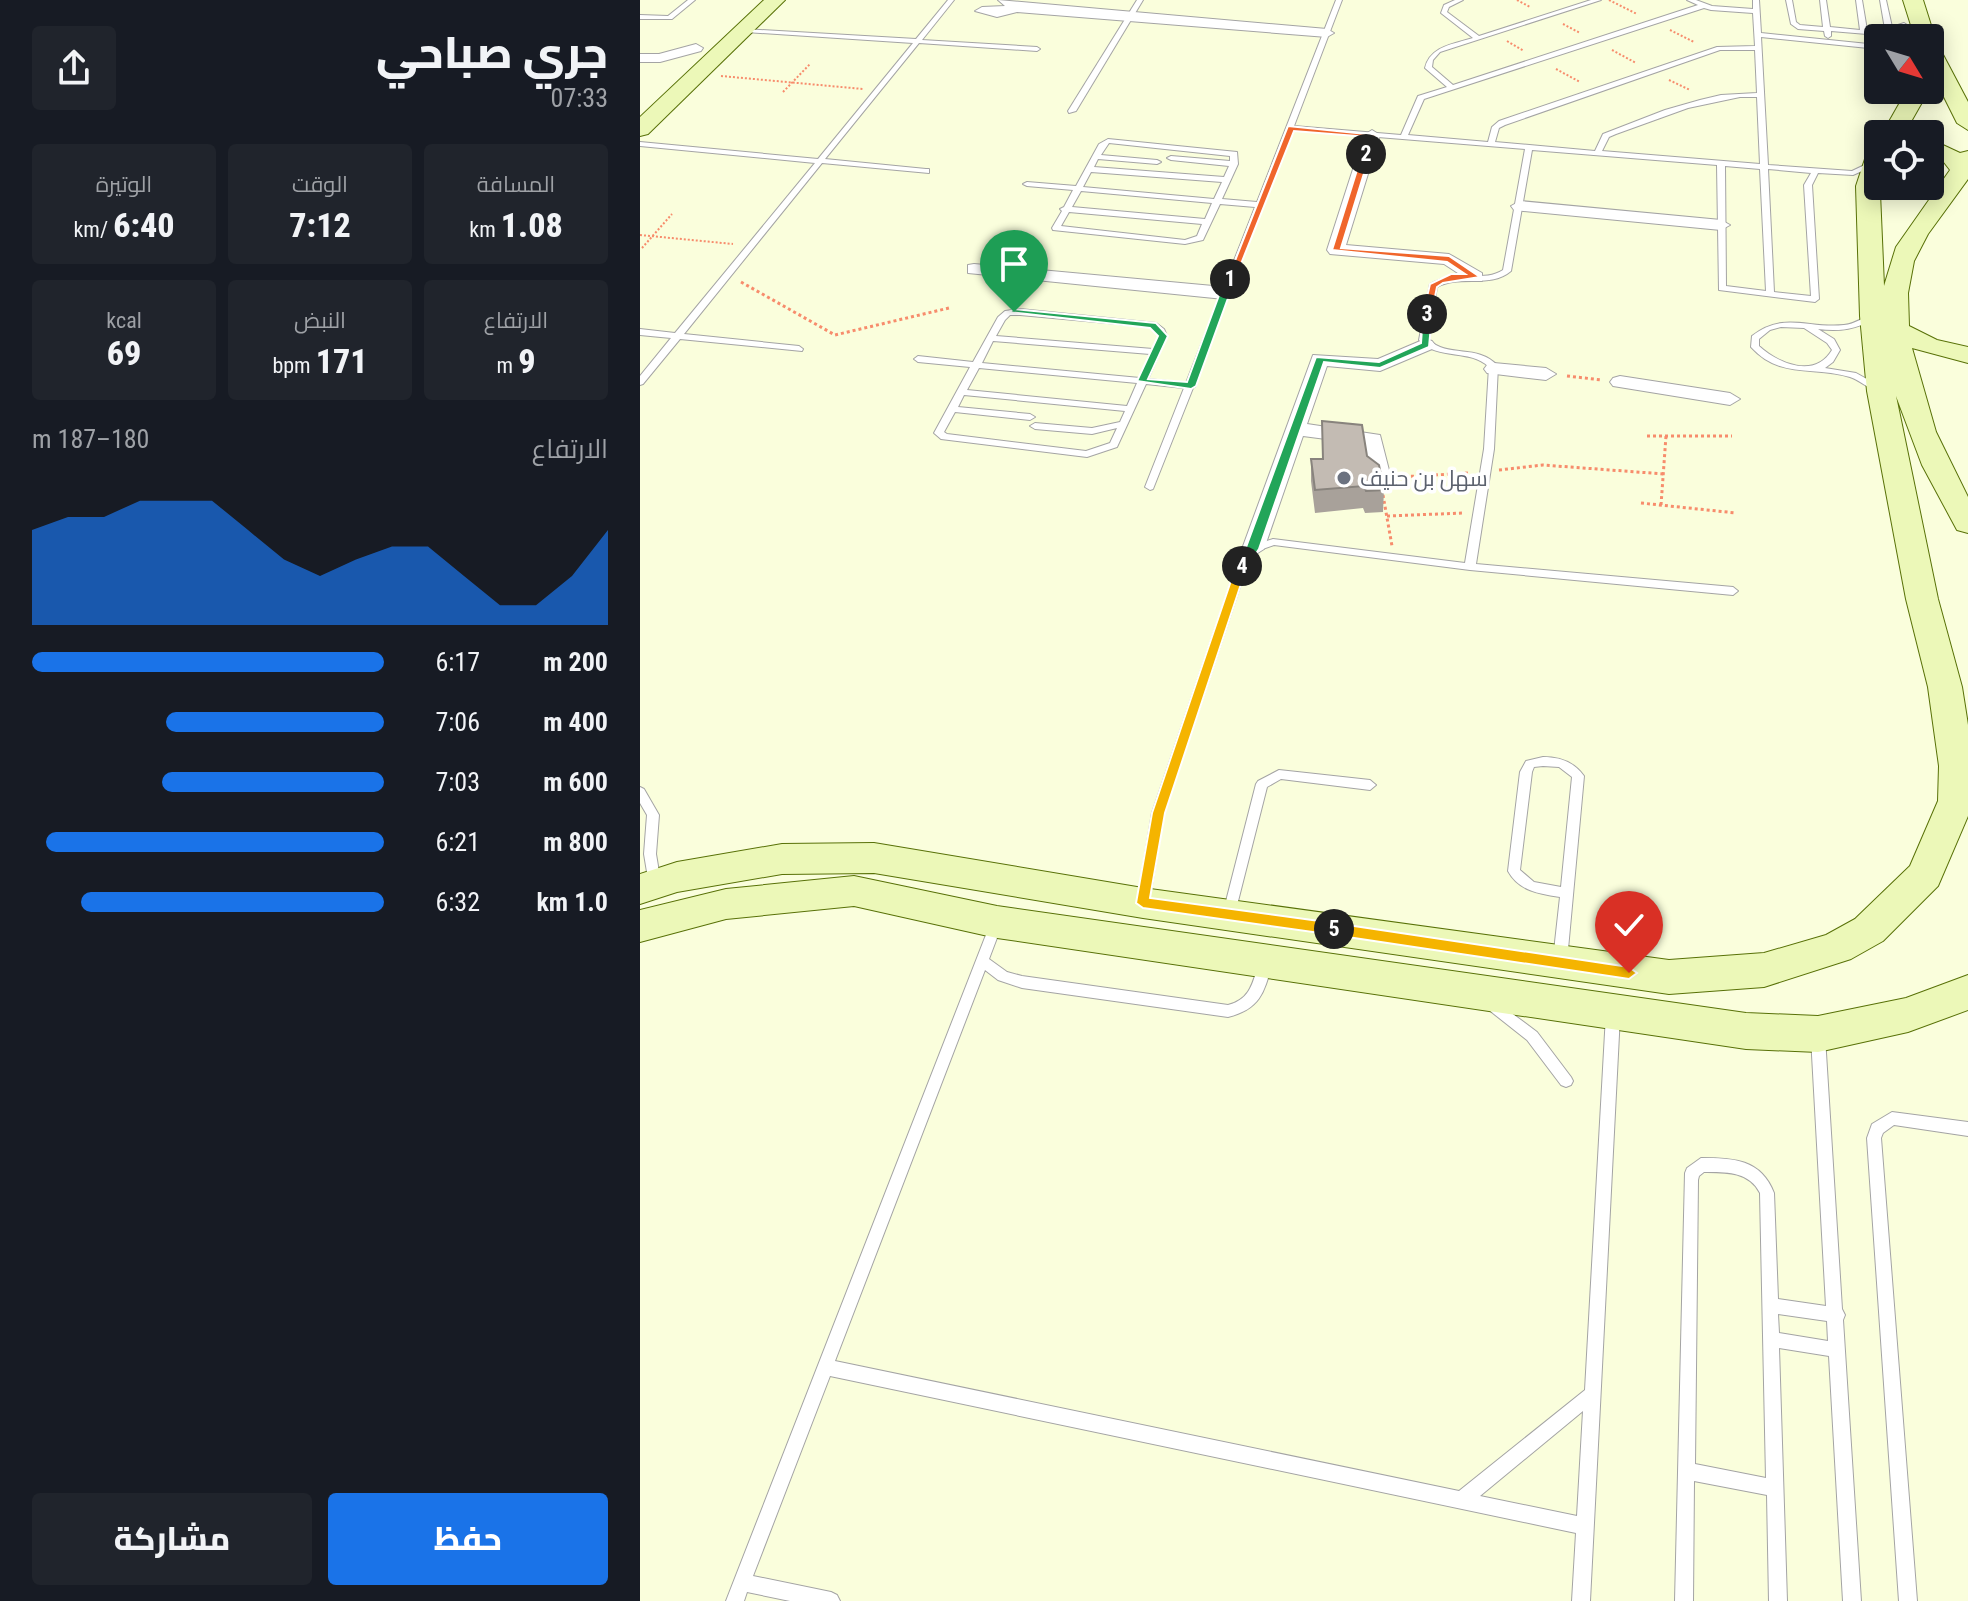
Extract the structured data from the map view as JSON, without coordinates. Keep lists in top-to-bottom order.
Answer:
{
  "places": ["سهل بن حنيف"],
  "north": "bottom right",
  "page": {
    "heading": ["جري صباحي", "07:33"],
    "pins": [
      "2",
      "1",
      "3",
      "4",
      "5"
    ],
    "stats": [
      ["المسافة", "1.08 km"],
      ["الوقت", "7:12"],
      ["الوتيرة", "6:40 /km"],
      ["الارتفاع", "9 m"],
      ["النبض", "171 bpm"],
      ["kcal", "69"]
    ],
    "chart": ["الارتفاع", "180–187 m"],
    "list": [
      {
        "name": "200 m",
        "note": "6:17"
      },
      {
        "name": "400 m",
        "note": "7:06"
      },
      {
        "name": "600 m",
        "note": "7:03"
      },
      {
        "name": "800 m",
        "note": "6:21"
      },
      {
        "name": "1.0 km",
        "note": "6:32"
      }
    ],
    "buttons": ["حفظ", "مشاركة"]
  }
}
